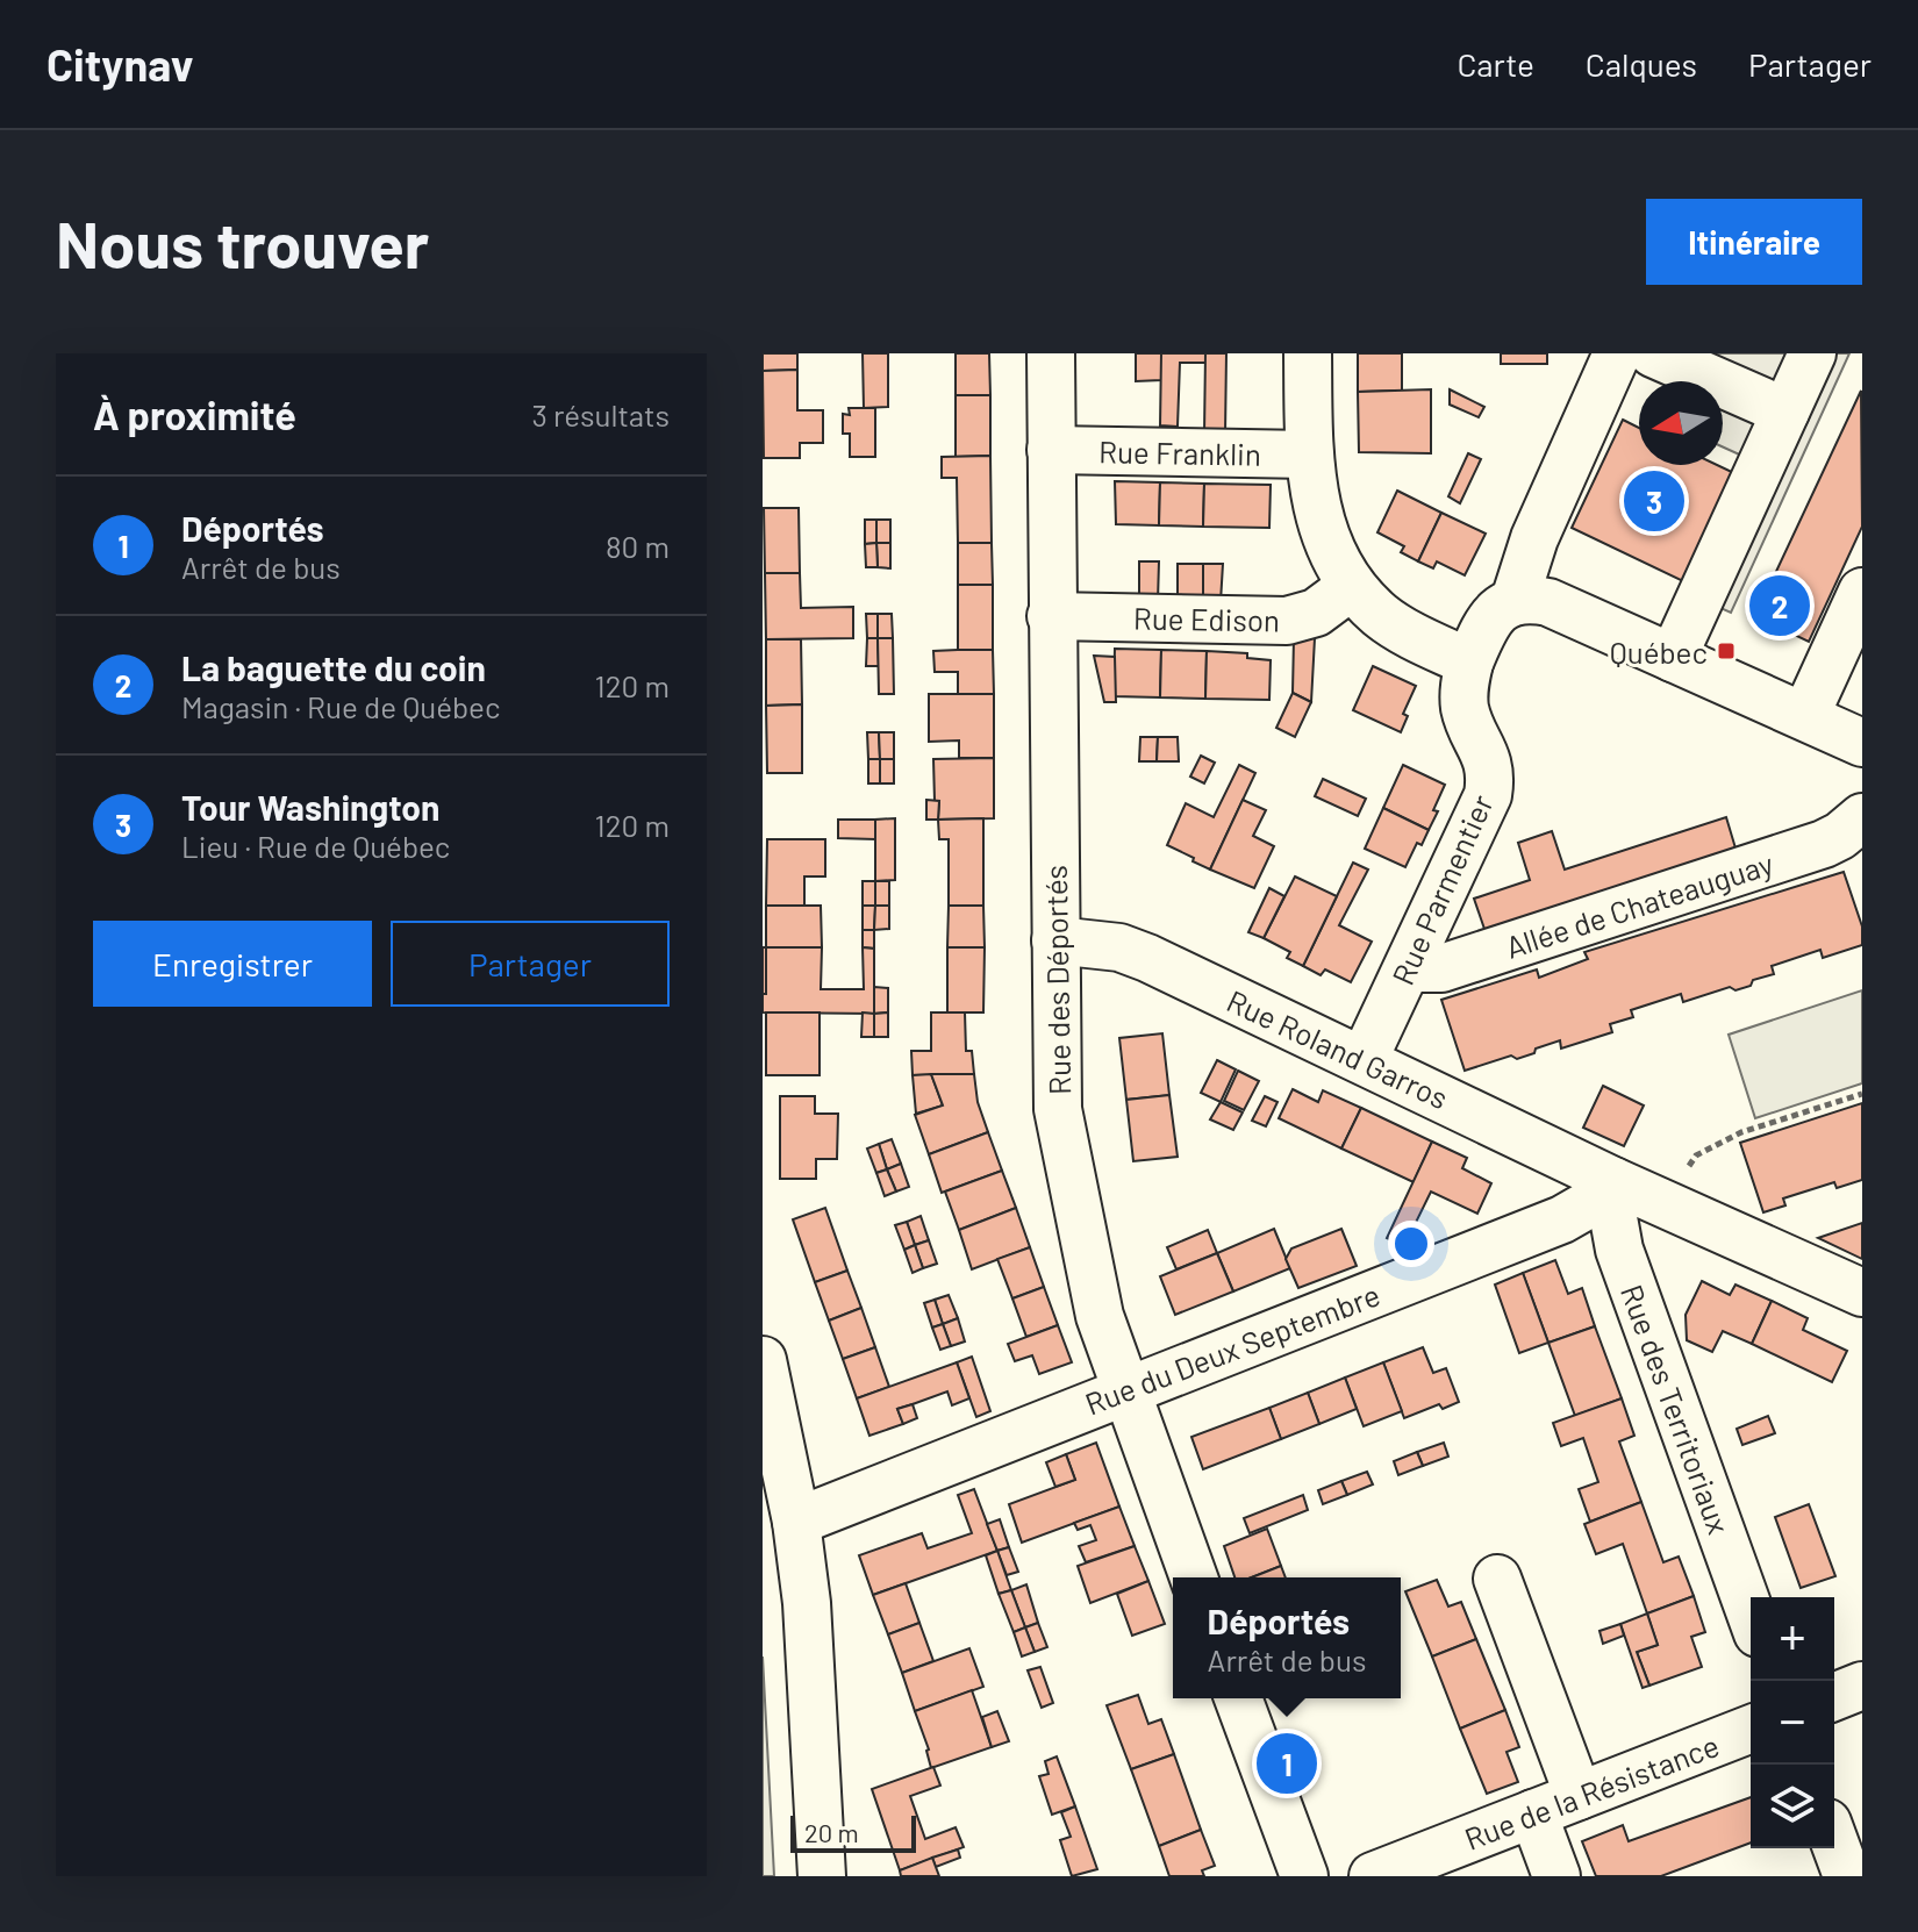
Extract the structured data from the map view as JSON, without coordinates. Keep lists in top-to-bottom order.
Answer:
{
  "streets": {
    "street": [
      "Rue Franklin",
      "Rue Edison",
      "Rue Parmentier",
      "Allée de Chateauguay",
      "Rue des Déportés",
      "Rue Roland Garros",
      "Rue du Deux Septembre",
      "Rue des Territoriaux",
      "Rue de la Résistance"
    ]
  },
  "crossings": [
    ["Rue Franklin", "Rue des Déportés"],
    ["Rue Edison", "Rue des Déportés"],
    ["Rue Parmentier", "Allée de Chateauguay"],
    ["Rue Parmentier", "Rue Roland Garros"],
    ["Rue des Déportés", "Rue Roland Garros"],
    ["Rue des Déportés", "Rue du Deux Septembre"],
    ["Rue Roland Garros", "Rue du Deux Septembre"],
    ["Rue Roland Garros", "Rue des Territoriaux"],
    ["Rue du Deux Septembre", "Rue des Territoriaux"]
  ],
  "places": {
    "transit": ["Québec"]
  },
  "scale_bar": "20 m",
  "north": "left",
  "page": {
    "header": "Citynav",
    "nav": ["Carte", "Calques", "Partager"],
    "buttons": [
      "Itinéraire",
      ["Enregistrer", "Partager"]
    ],
    "title": "Nous trouver",
    "heading": ["À proximité", "3 résultats"],
    "pins": ["3", "2", "1"],
    "list": [
      {
        "mark": "1",
        "name": "Déportés",
        "note": "Arrêt de bus",
        "value": "80 m"
      },
      {
        "mark": "2",
        "name": "La baguette du coin",
        "note": "Magasin · Rue de Québec",
        "value": "120 m"
      },
      {
        "mark": "3",
        "name": "Tour Washington",
        "note": "Lieu · Rue de Québec",
        "value": "120 m"
      }
    ],
    "popup": ["Déportés", "Arrêt de bus"],
    "map_buttons": ["+", "−"],
    "scale": "20 m"
  }
}
